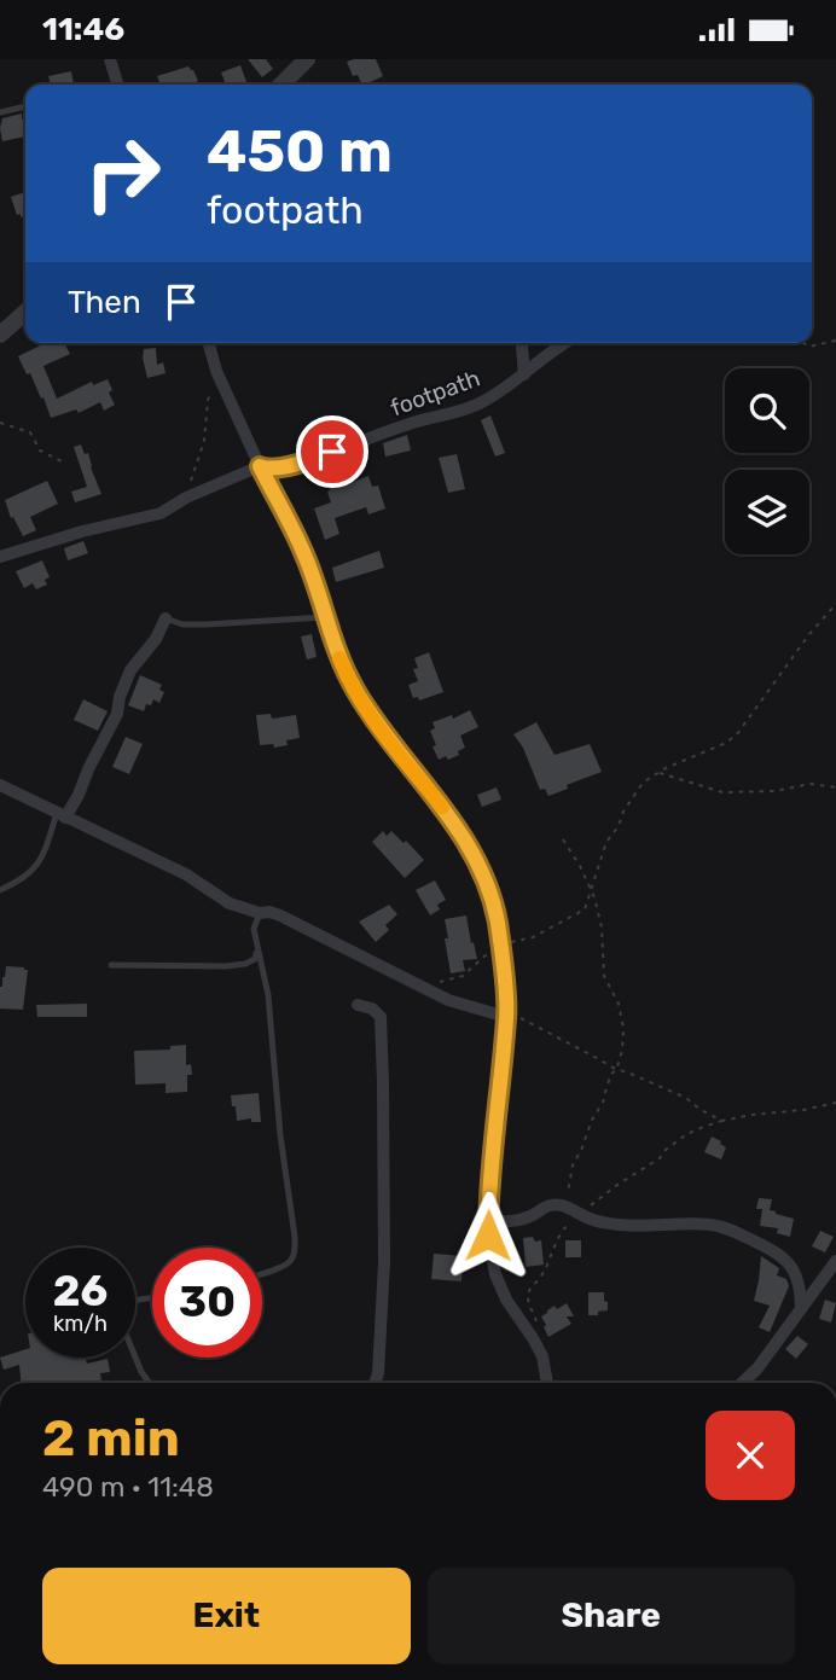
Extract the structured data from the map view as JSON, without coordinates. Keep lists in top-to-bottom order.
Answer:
{
  "streets": {
    "street": ["footpath"]
  },
  "page": {
    "status": "11:46",
    "turn": ["450 m", "footpath"],
    "then": "Then",
    "speed": "26 km/h",
    "limit": "30",
    "heading": ["2 min", "490 m · 11:48"],
    "buttons": ["Exit", "Share"]
  }
}
